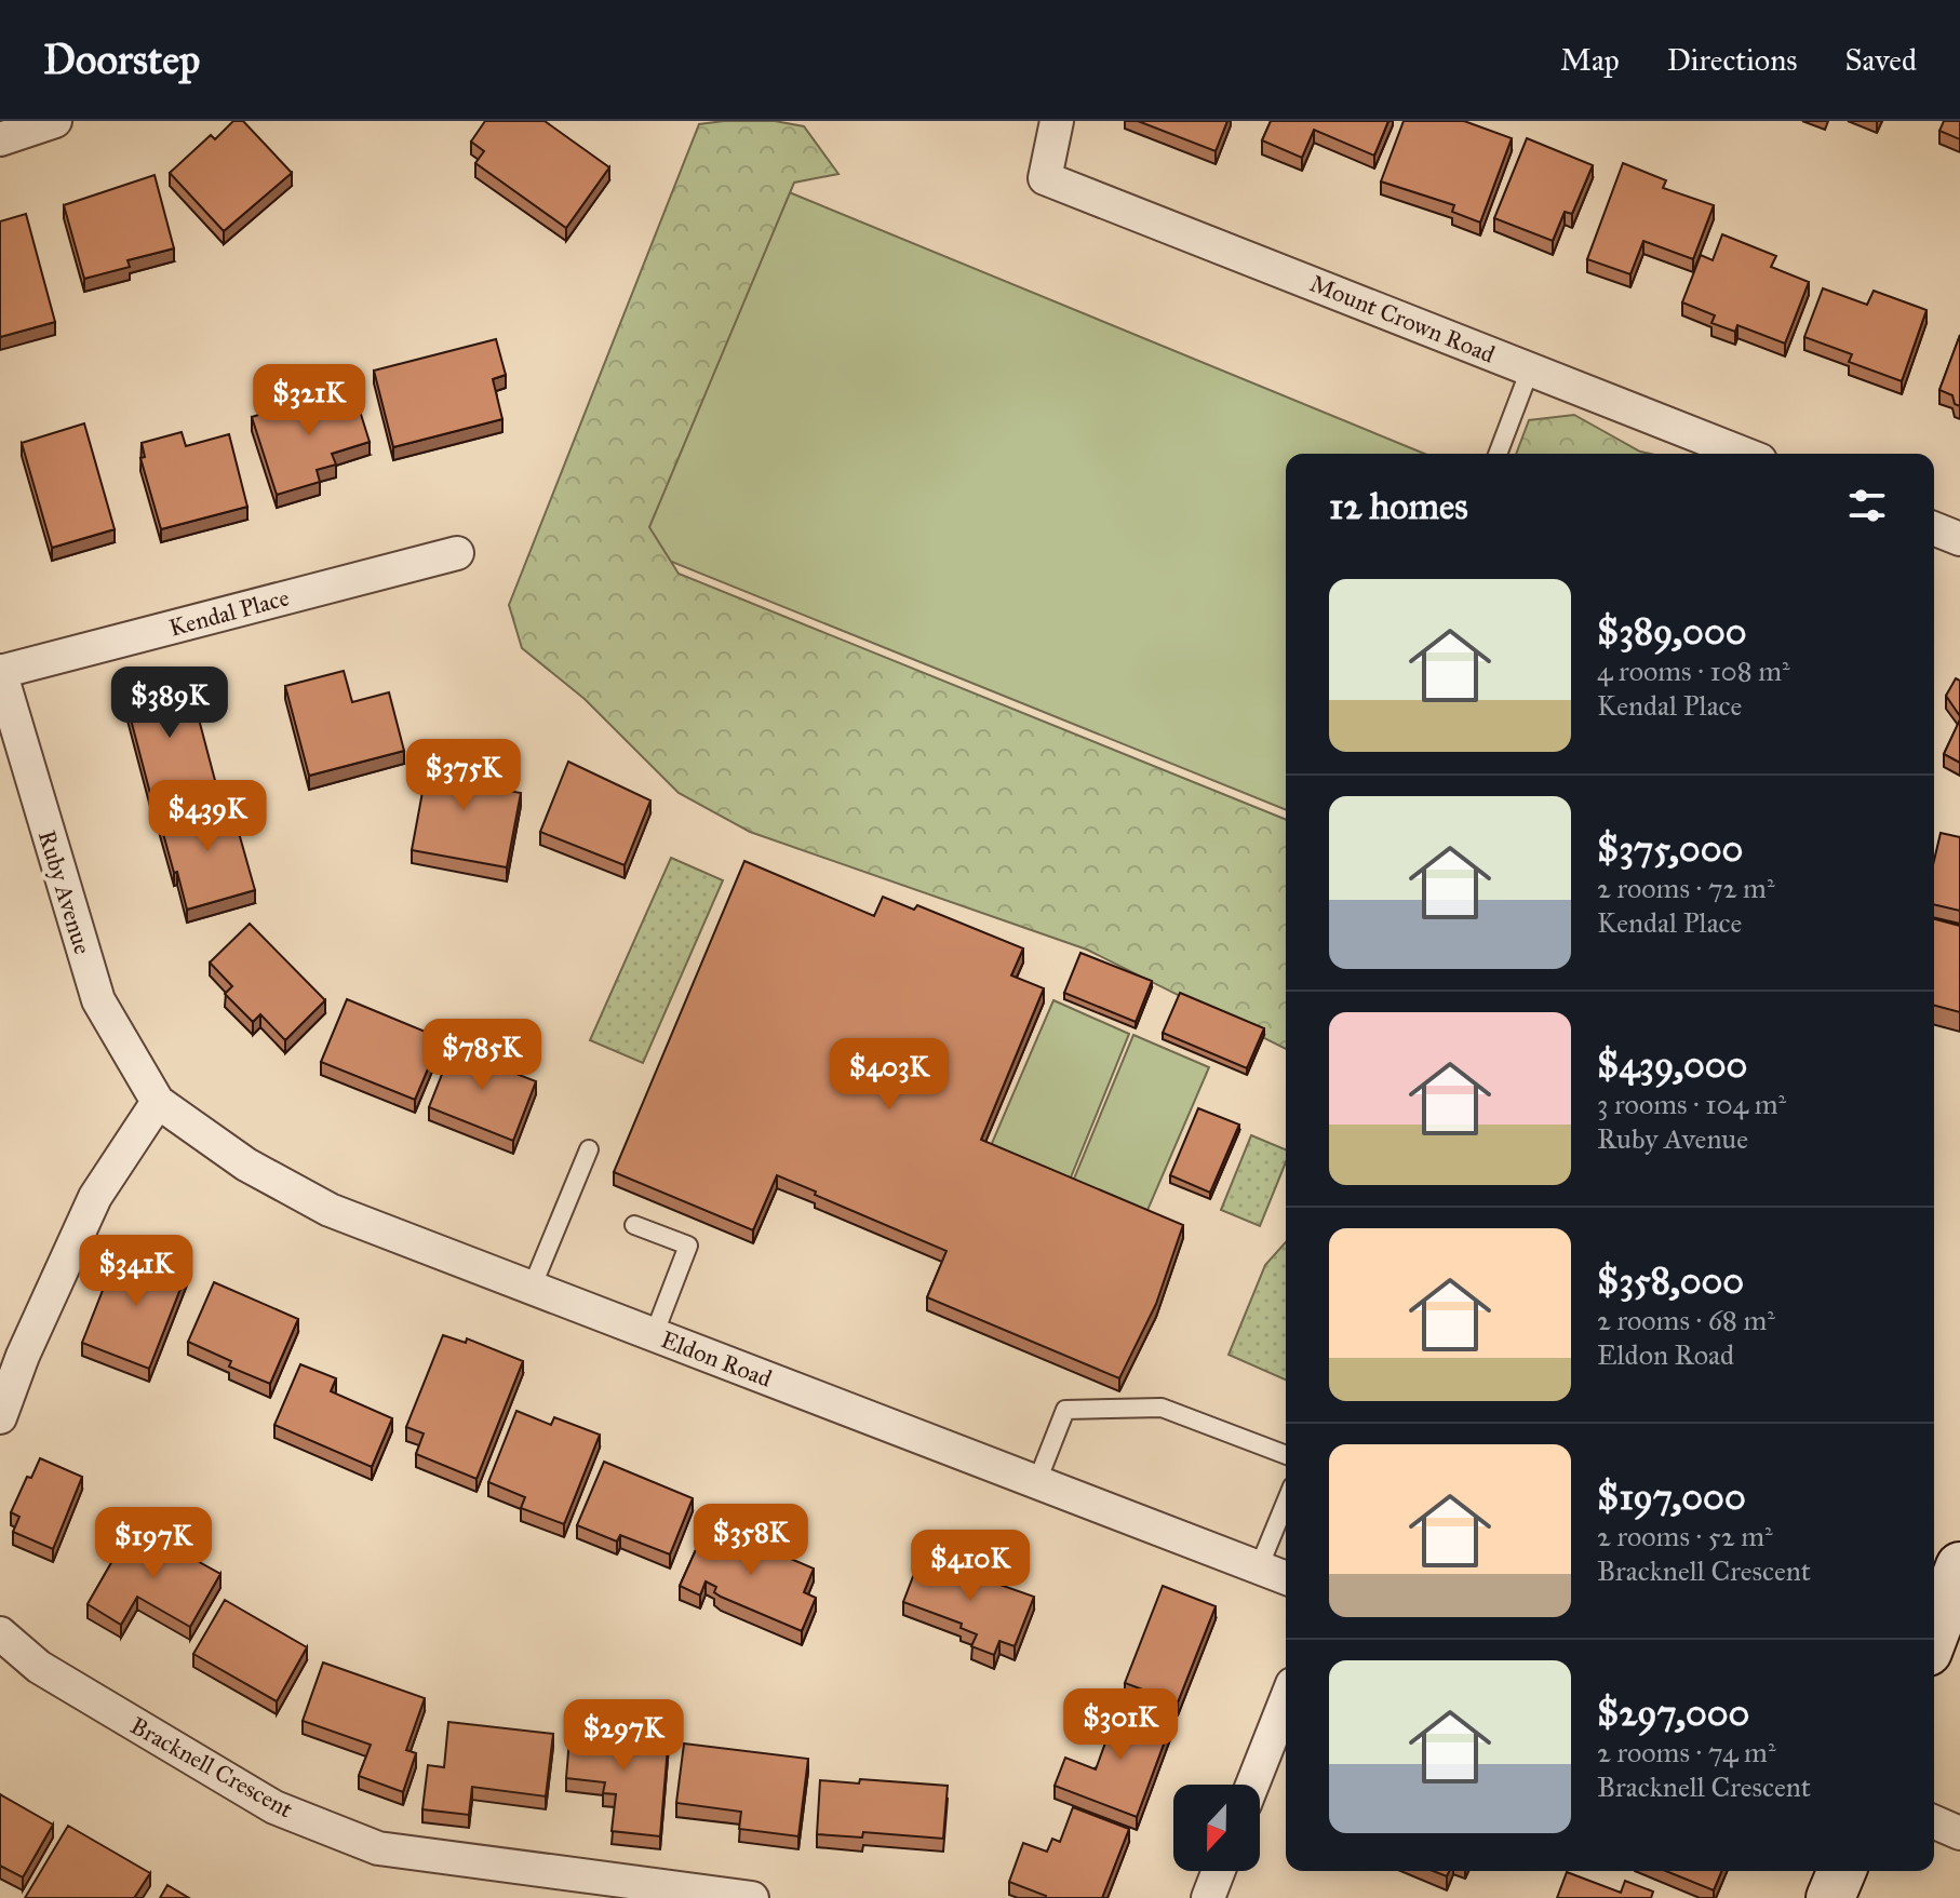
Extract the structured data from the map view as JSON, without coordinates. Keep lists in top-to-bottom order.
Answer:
{
  "streets": {
    "street": [
      "Mount Crown Road",
      "Kendal Place",
      "Ruby Avenue",
      "Eldon Road",
      "Bracknell Crescent"
    ]
  },
  "crossings": [
    ["Kendal Place", "Ruby Avenue"],
    ["Ruby Avenue", "Eldon Road"]
  ],
  "north": "bottom",
  "page": {
    "header": "Doorstep",
    "nav": ["Map", "Directions", "Saved"],
    "price": [
      "$321K",
      "$389K",
      "$375K",
      "$439K",
      "$785K",
      "$403K",
      "$341K",
      "$358K",
      "$197K",
      "$410K",
      "$301K",
      "$297K"
    ],
    "heading": "12 homes",
    "list": [
      {
        "name": "$389,000",
        "note": "4 rooms · 108 m² · Kendal Place"
      },
      {
        "name": "$375,000",
        "note": "2 rooms · 72 m² · Kendal Place"
      },
      {
        "name": "$439,000",
        "note": "3 rooms · 104 m² · Ruby Avenue"
      },
      {
        "name": "$358,000",
        "note": "2 rooms · 68 m² · Eldon Road"
      },
      {
        "name": "$197,000",
        "note": "2 rooms · 52 m² · Bracknell Crescent"
      },
      {
        "name": "$297,000",
        "note": "2 rooms · 74 m² · Bracknell Crescent"
      }
    ]
  }
}
